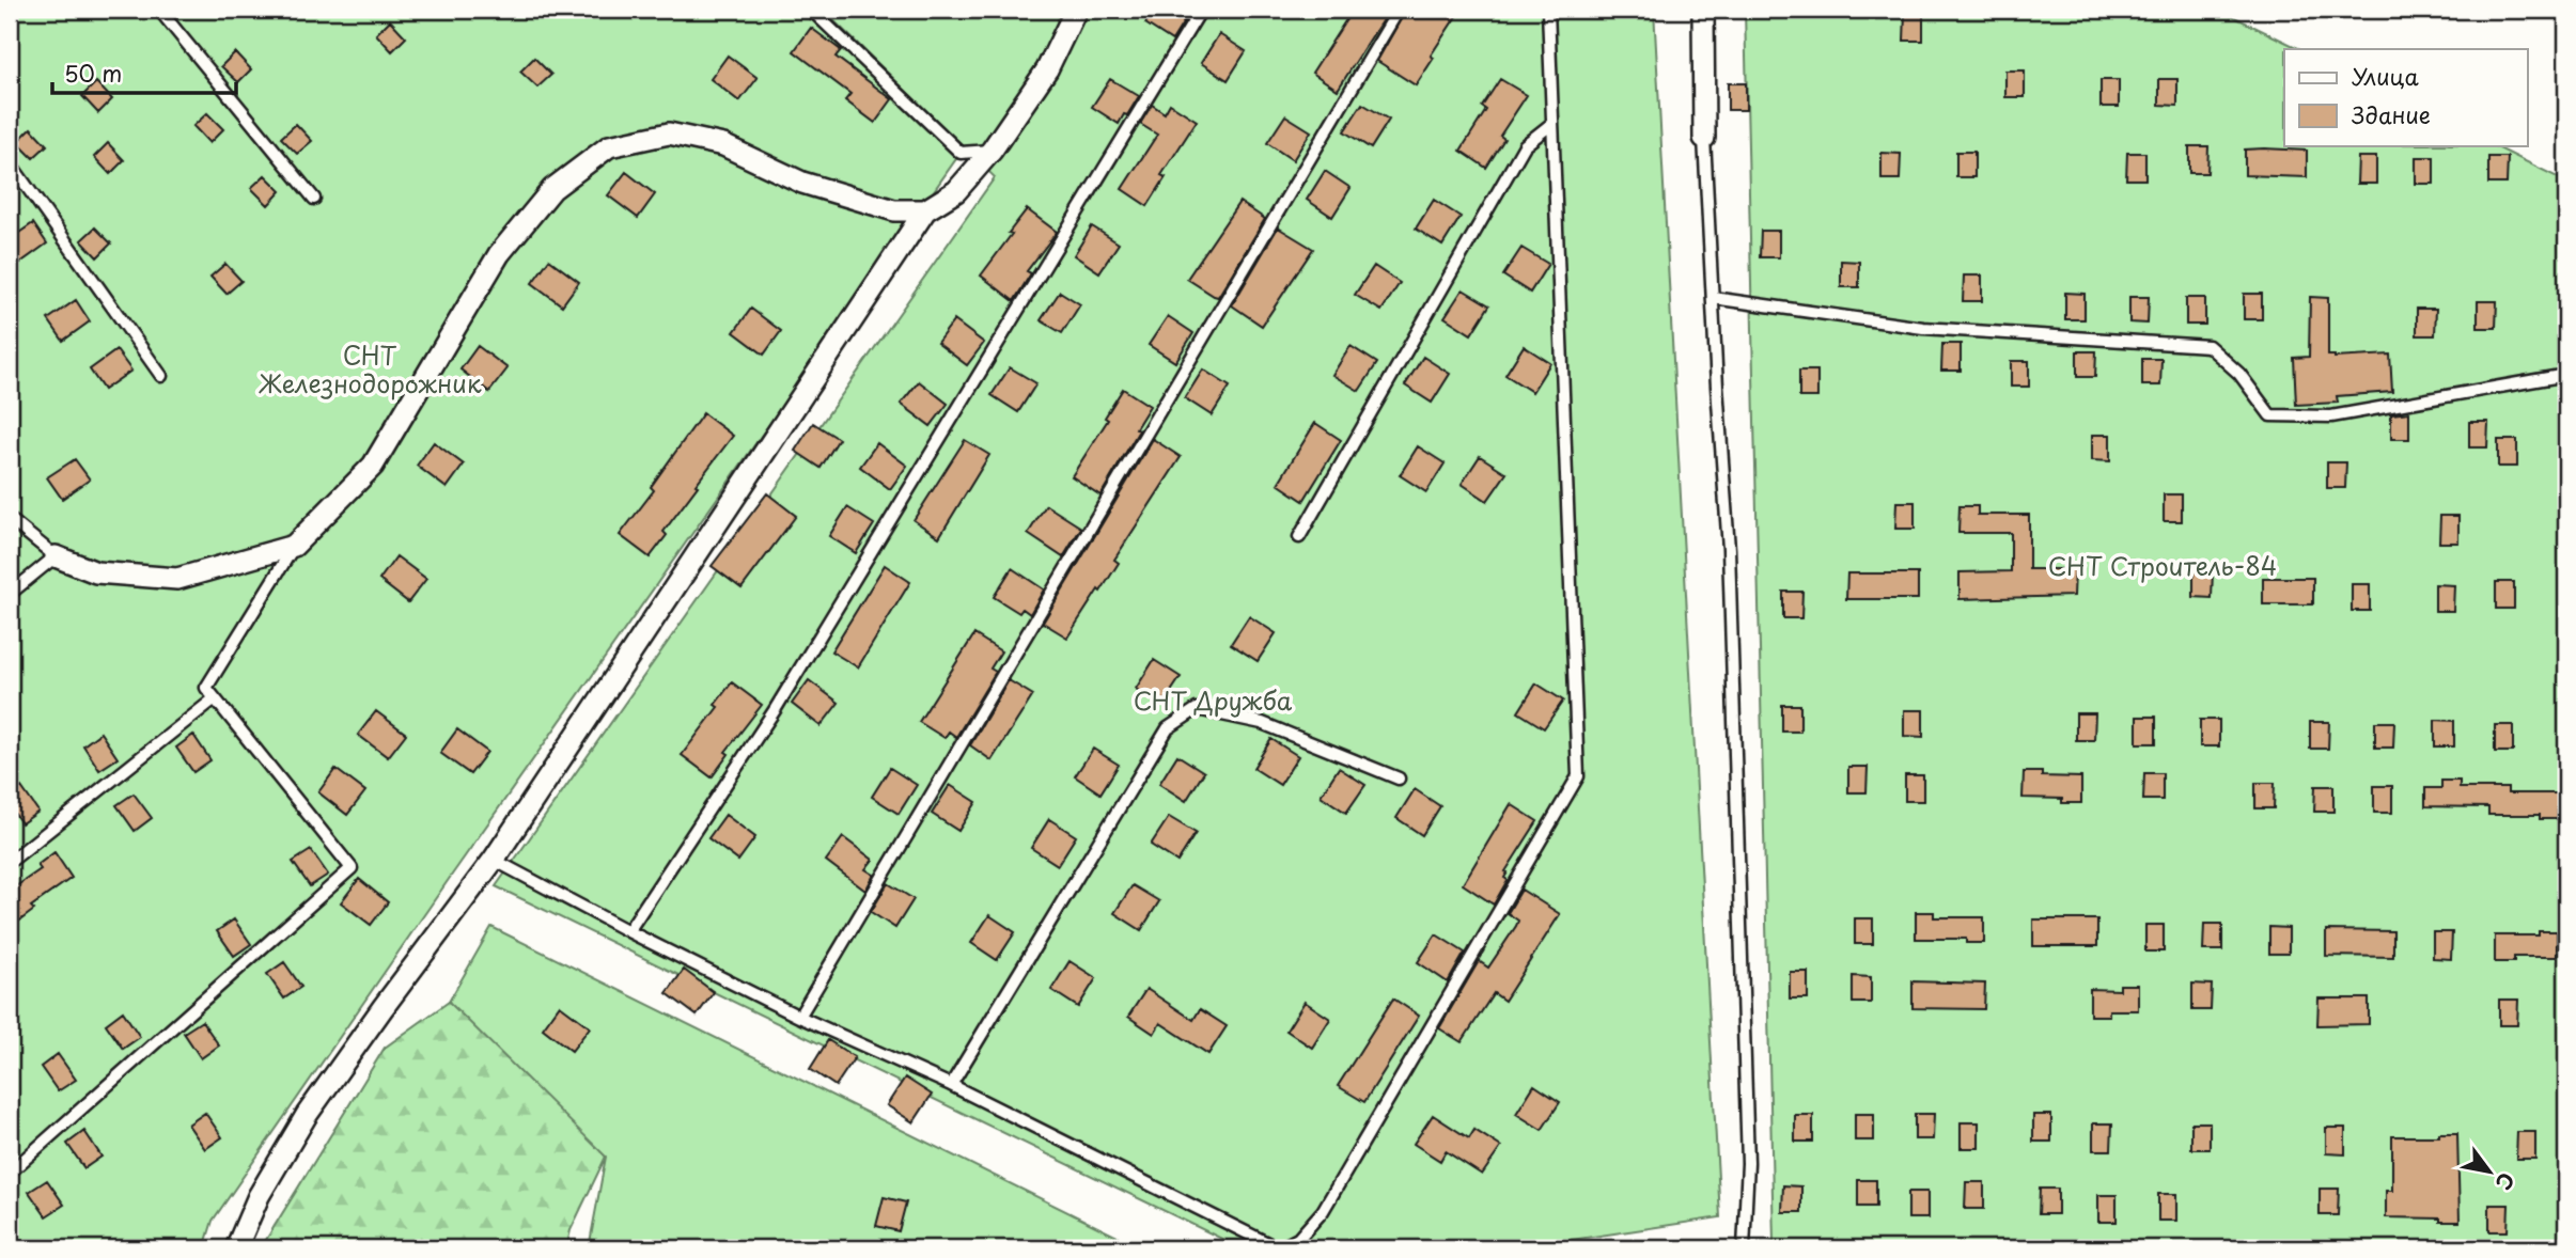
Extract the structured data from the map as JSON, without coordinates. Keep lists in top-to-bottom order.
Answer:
{
  "parks": ["СНТ Железнодорожник", "СНТ Строитель-84", "СНТ Дружба"],
  "legend": ["Улица", "Здание"],
  "scale_bar": "50 m",
  "north": "bottom right"
}
